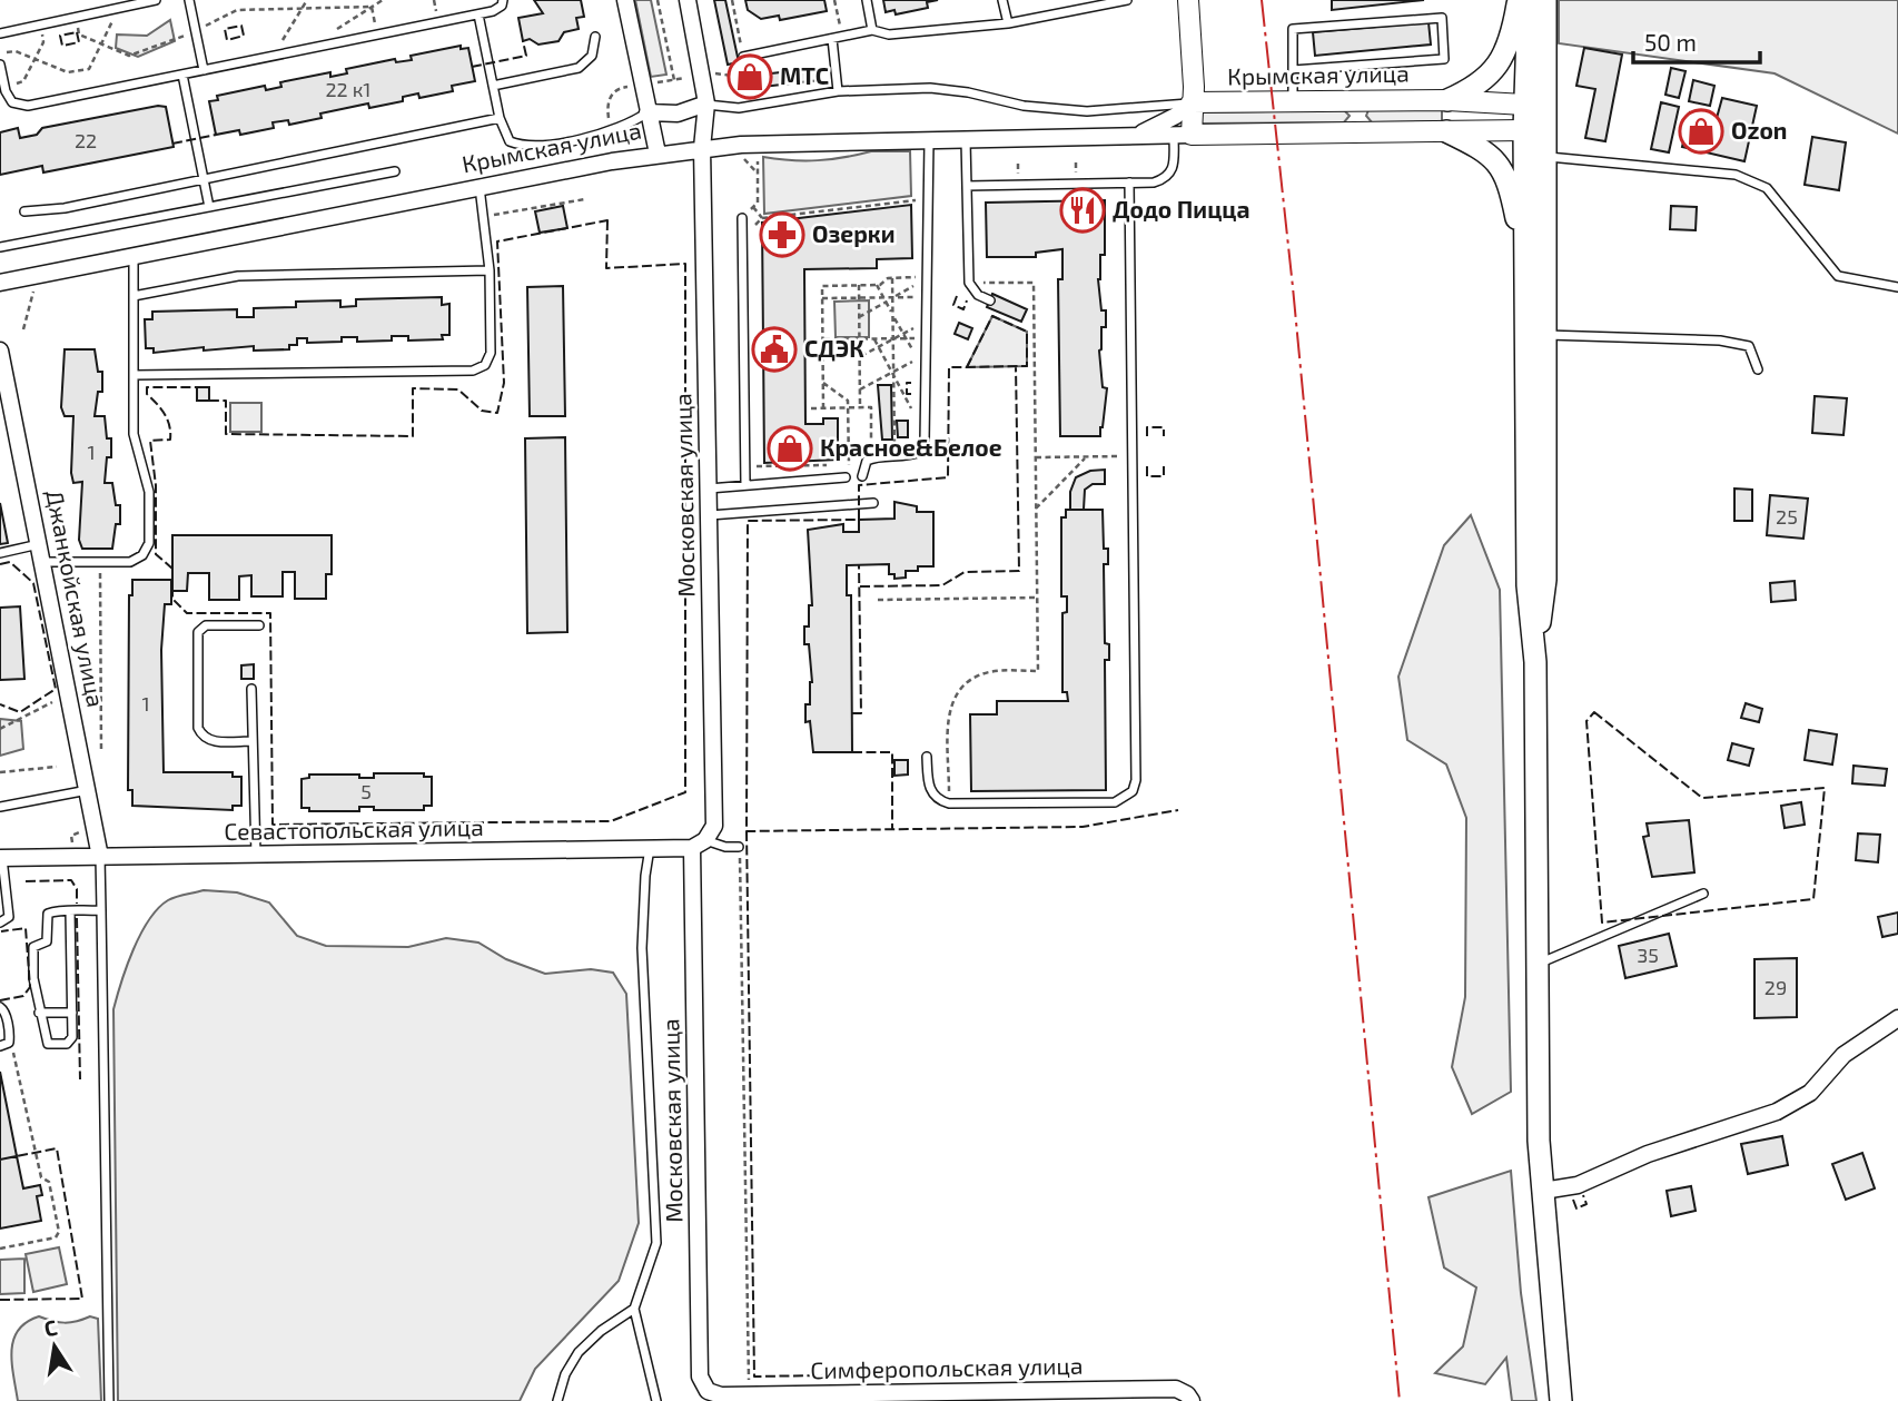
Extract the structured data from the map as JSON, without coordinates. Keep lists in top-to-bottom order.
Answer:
{
  "streets": {
    "street": [
      "Крымская улица",
      "Московская улица",
      "Джанкойская улица",
      "Севастопольская улица",
      "Симферопольская улица"
    ]
  },
  "crossings": [
    ["Крымская улица", "Московская улица"],
    ["Московская улица", "Севастопольская улица"],
    ["Московская улица", "Симферопольская улица"],
    ["Джанкойская улица", "Севастопольская улица"]
  ],
  "places": {
    "shop": ["МТС", "Ozon", "Красное&Белое"],
    "restaurant": ["Додо Пицца"],
    "pharmacy": ["Озерки"],
    "public building": ["СДЭК"]
  },
  "house_numbers": [
    "22 к1",
    "22",
    "1",
    "25",
    "1",
    "5",
    "35",
    "29"
  ],
  "scale_bar": "50 m",
  "north": "top"
}
